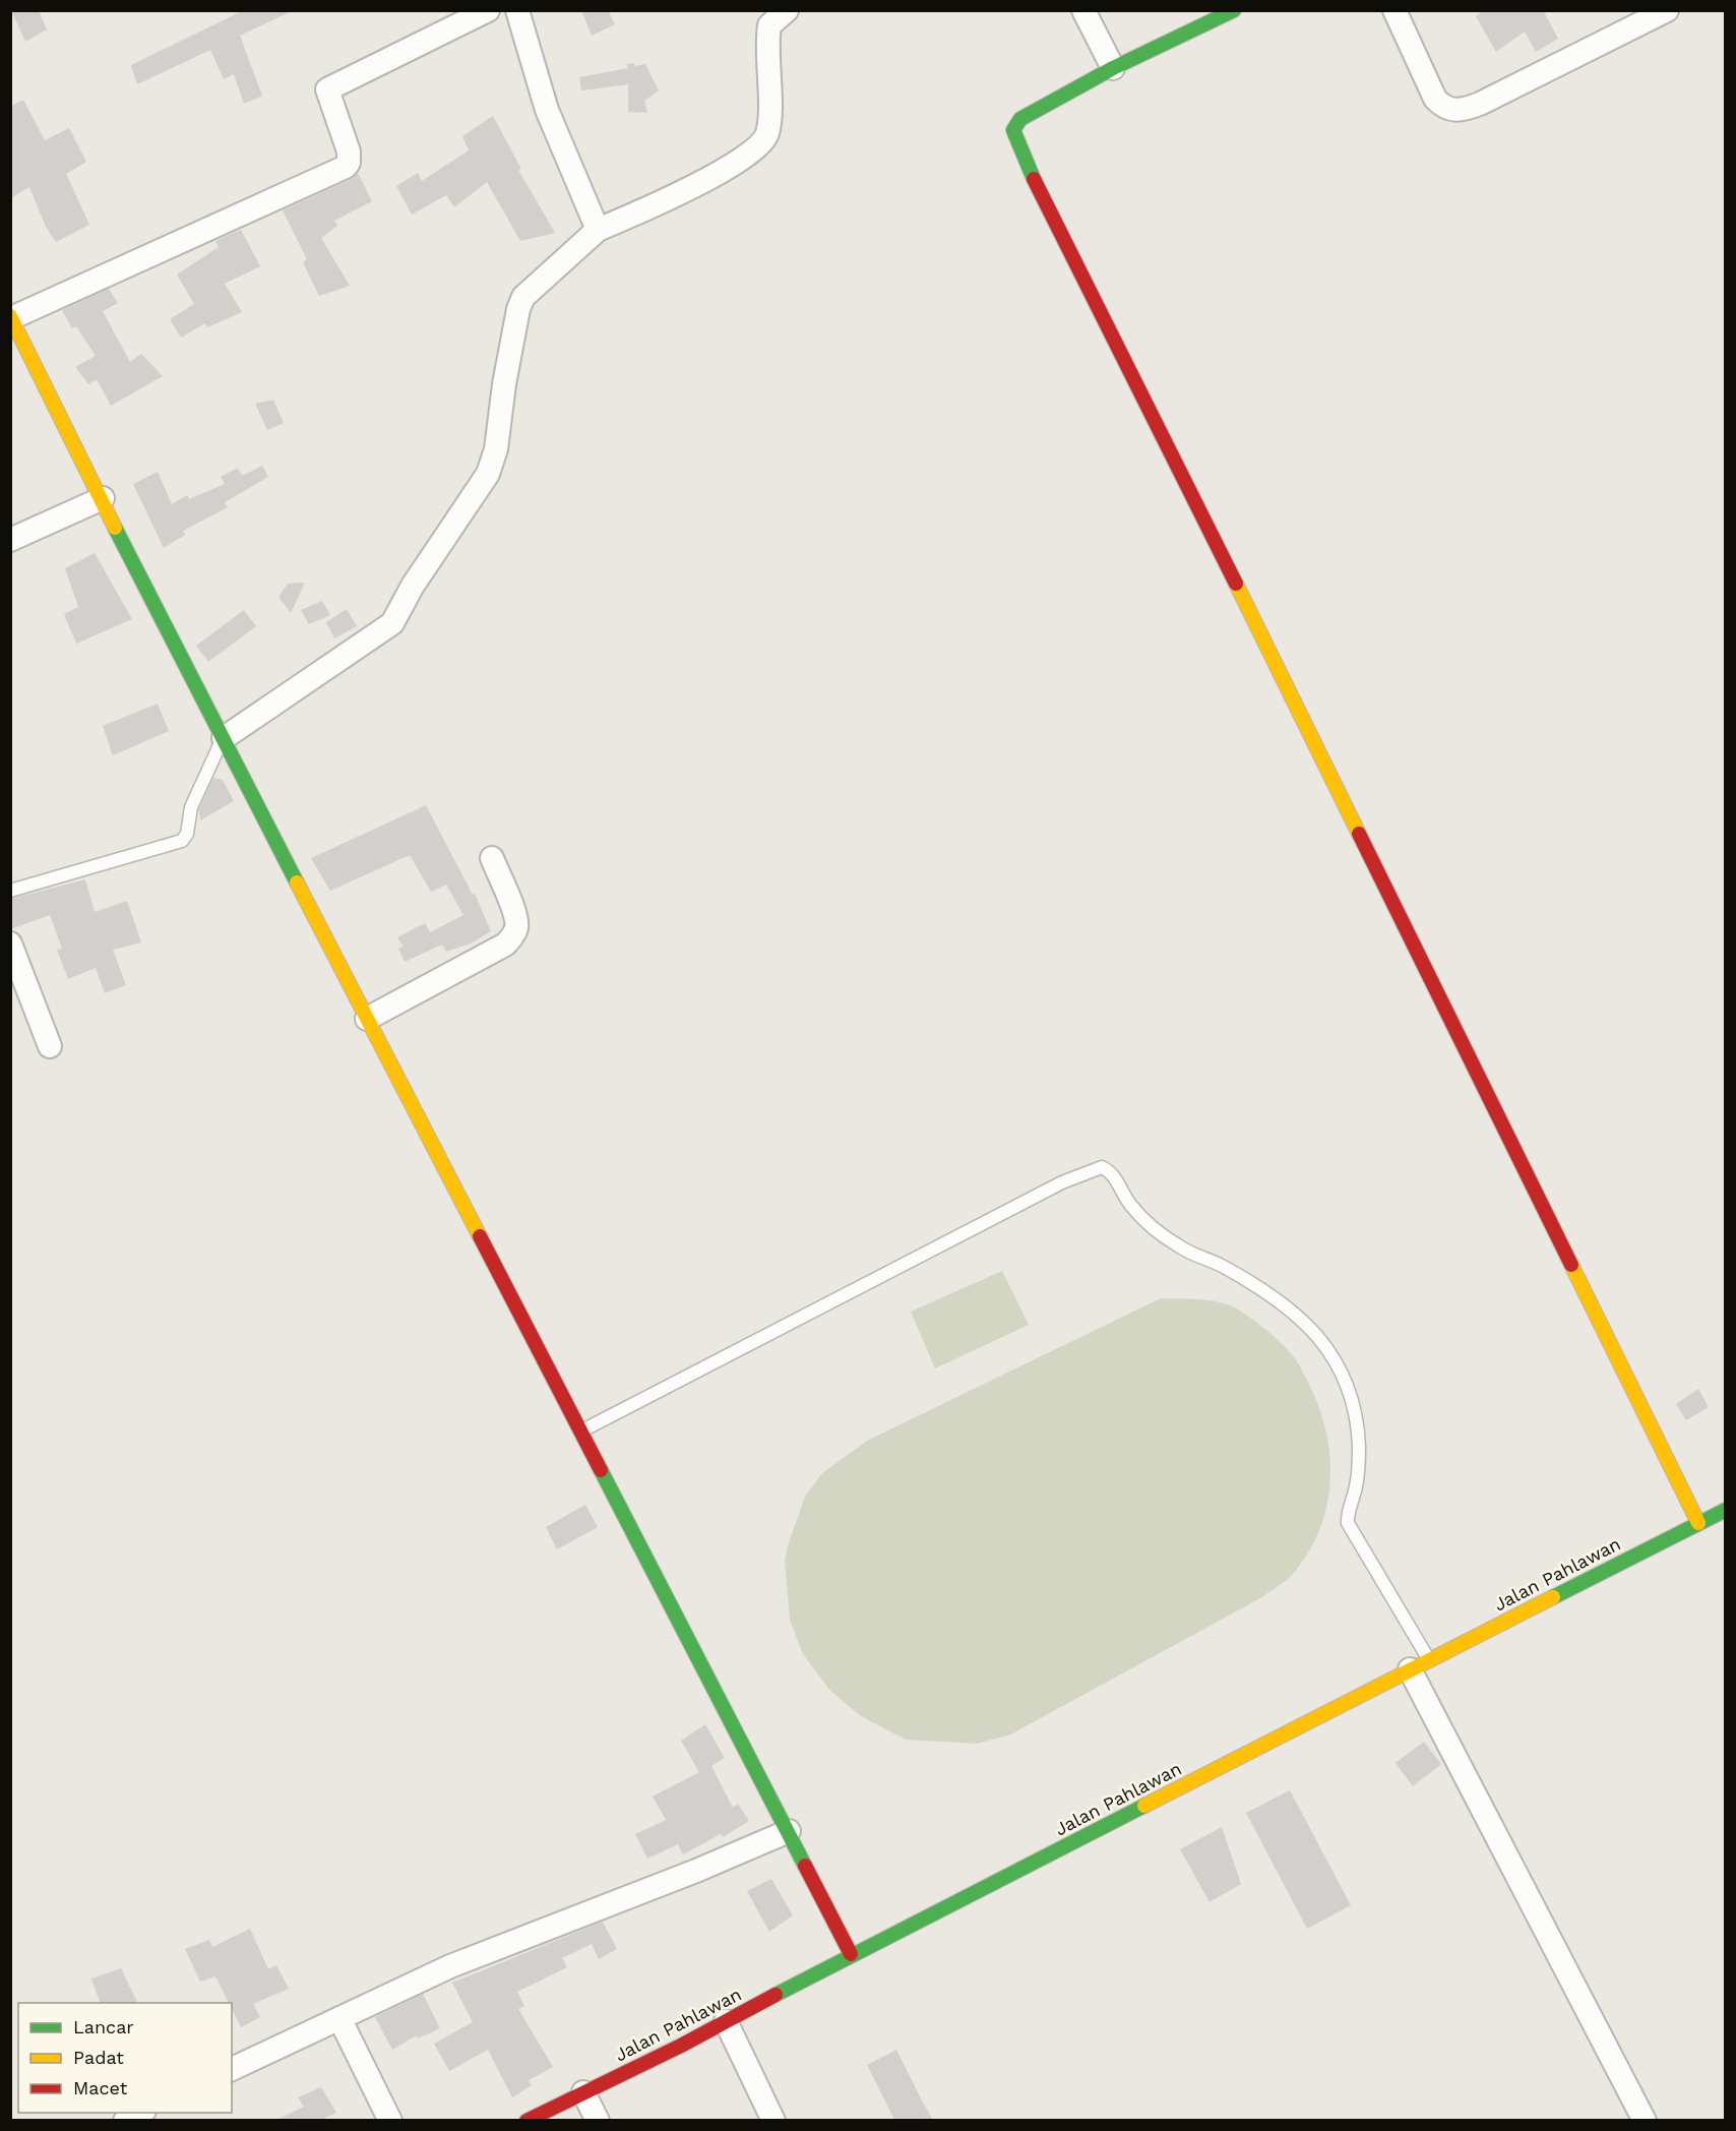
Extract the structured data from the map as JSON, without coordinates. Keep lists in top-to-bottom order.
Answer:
{
  "streets": {
    "street": ["Jalan Pahlawan"]
  },
  "legend": ["Lancar", "Padat", "Macet"]
}
